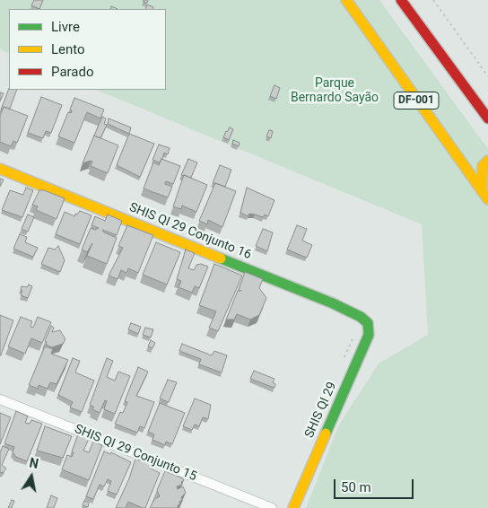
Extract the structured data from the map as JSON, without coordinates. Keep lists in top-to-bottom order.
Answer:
{
  "streets": {
    "street": [
      "DF-001",
      "SHIS QI 29 Conjunto 16",
      "SHIS QI 29",
      "SHIS QI 29 Conjunto 15"
    ]
  },
  "crossings": [
    ["SHIS QI 29 Conjunto 16", "SHIS QI 29"]
  ],
  "parks": ["Parque Bernardo Sayão"],
  "legend": ["Livre", "Lento", "Parado"],
  "scale_bar": "50 m",
  "north": "top"
}
